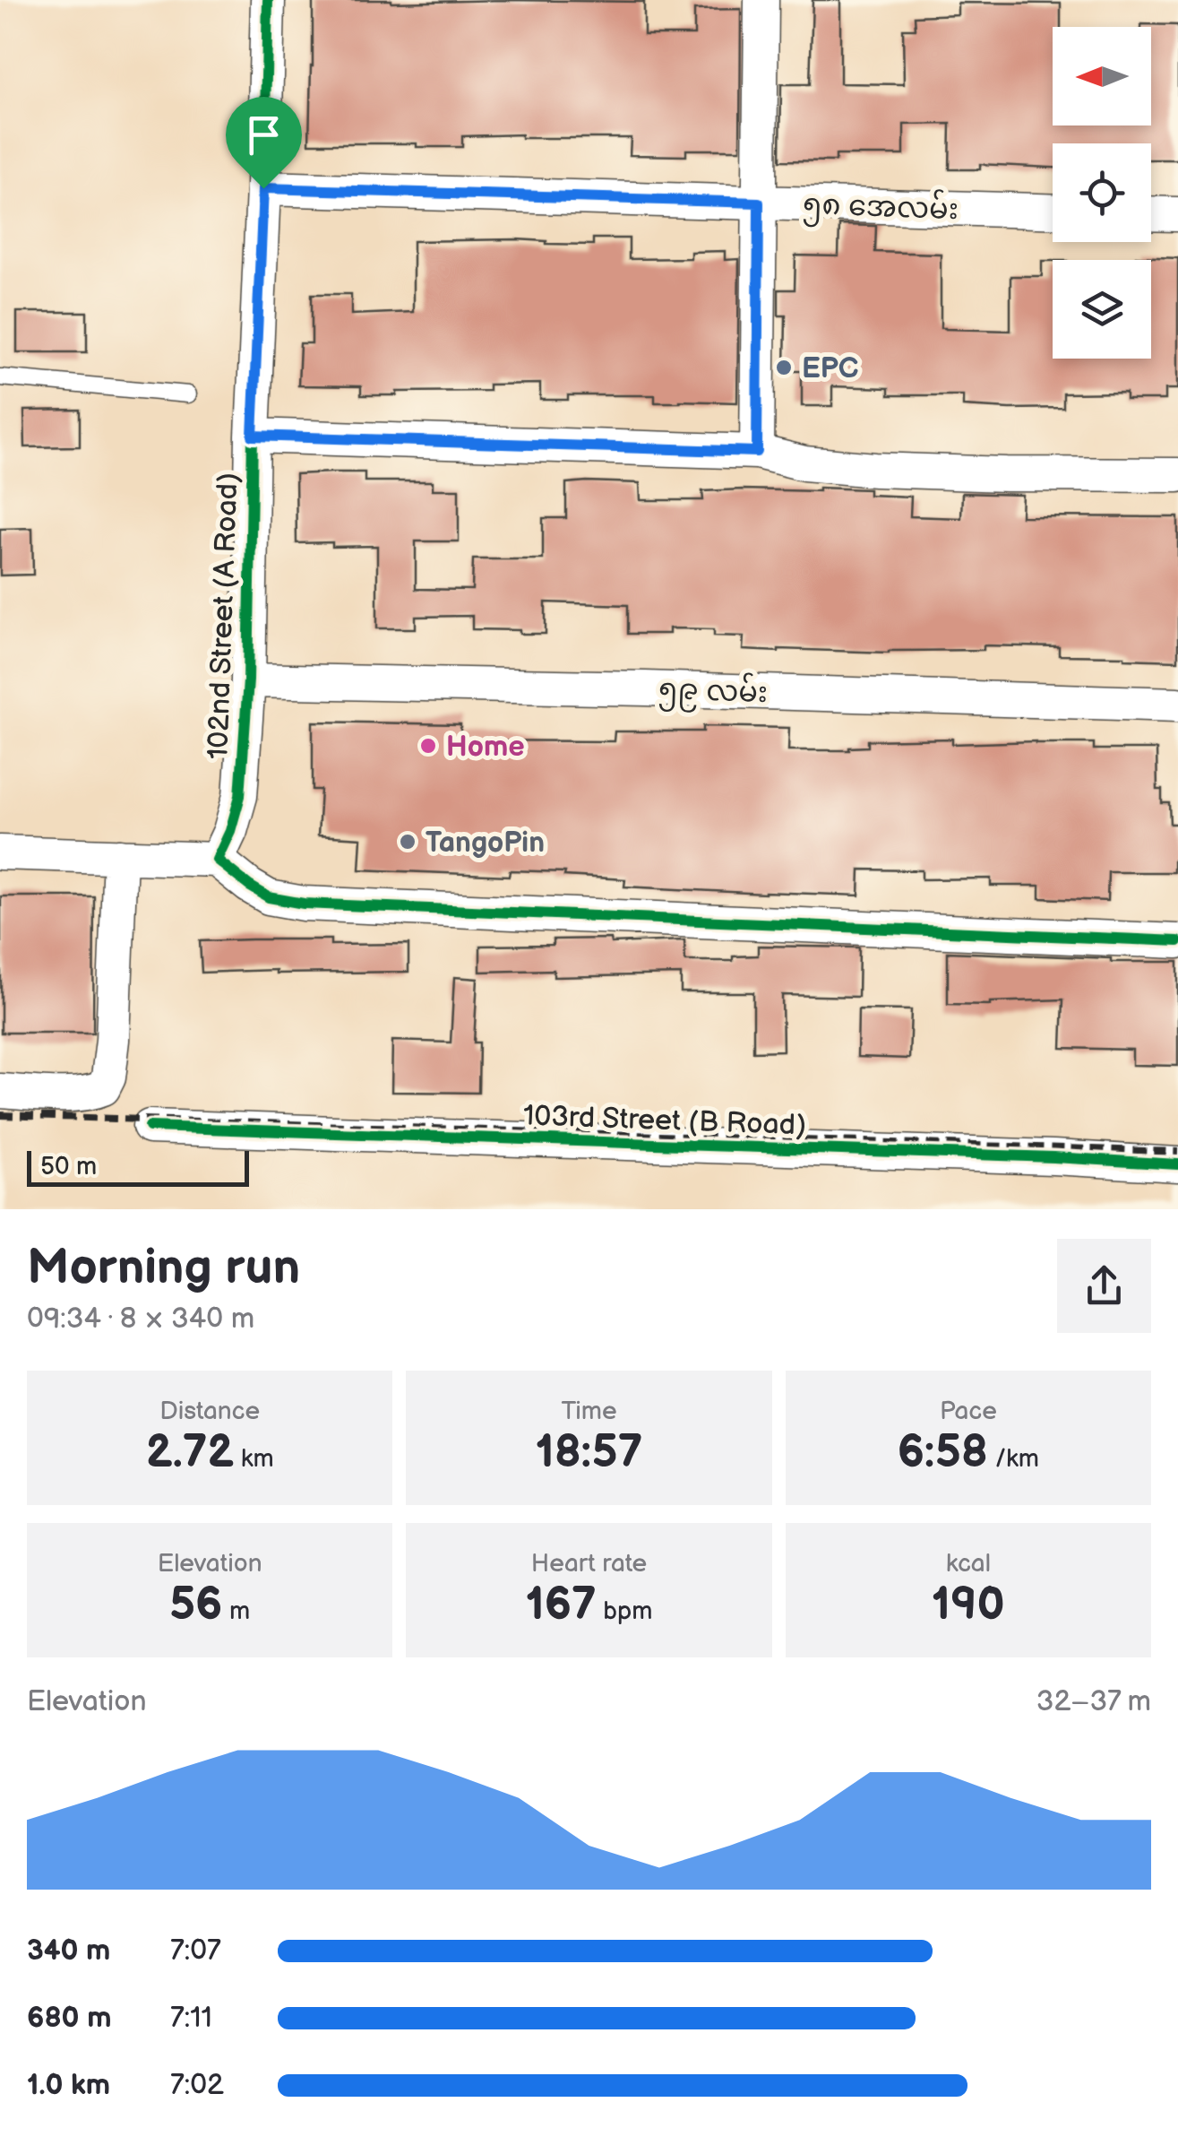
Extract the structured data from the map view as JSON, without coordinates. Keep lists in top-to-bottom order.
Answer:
{
  "streets": {
    "street": [
      "၅၈ အေလမ်း",
      "102nd Street (A Road)",
      "၅၉ လမ်း",
      "103rd Street (B Road)"
    ]
  },
  "crossings": [
    ["၅၈ အေလမ်း", "102nd Street (A Road)"],
    ["102nd Street (A Road)", "၅၉ လမ်း"]
  ],
  "places": ["EPC", "Home", "TangoPin"],
  "scale_bar": "50 m",
  "north": "left",
  "page": {
    "scale": "50 m",
    "heading": ["Morning run", "09:34 · 8 × 340 m"],
    "stats": [
      ["Distance", "2.72 km"],
      ["Time", "18:57"],
      ["Pace", "6:58 /km"],
      ["Elevation", "56 m"],
      ["Heart rate", "167 bpm"],
      ["kcal", "190"]
    ],
    "chart": ["Elevation", "32–37 m"],
    "list": [
      {
        "name": "340 m",
        "note": "7:07"
      },
      {
        "name": "680 m",
        "note": "7:11"
      },
      {
        "name": "1.0 km",
        "note": "7:02"
      }
    ]
  }
}
